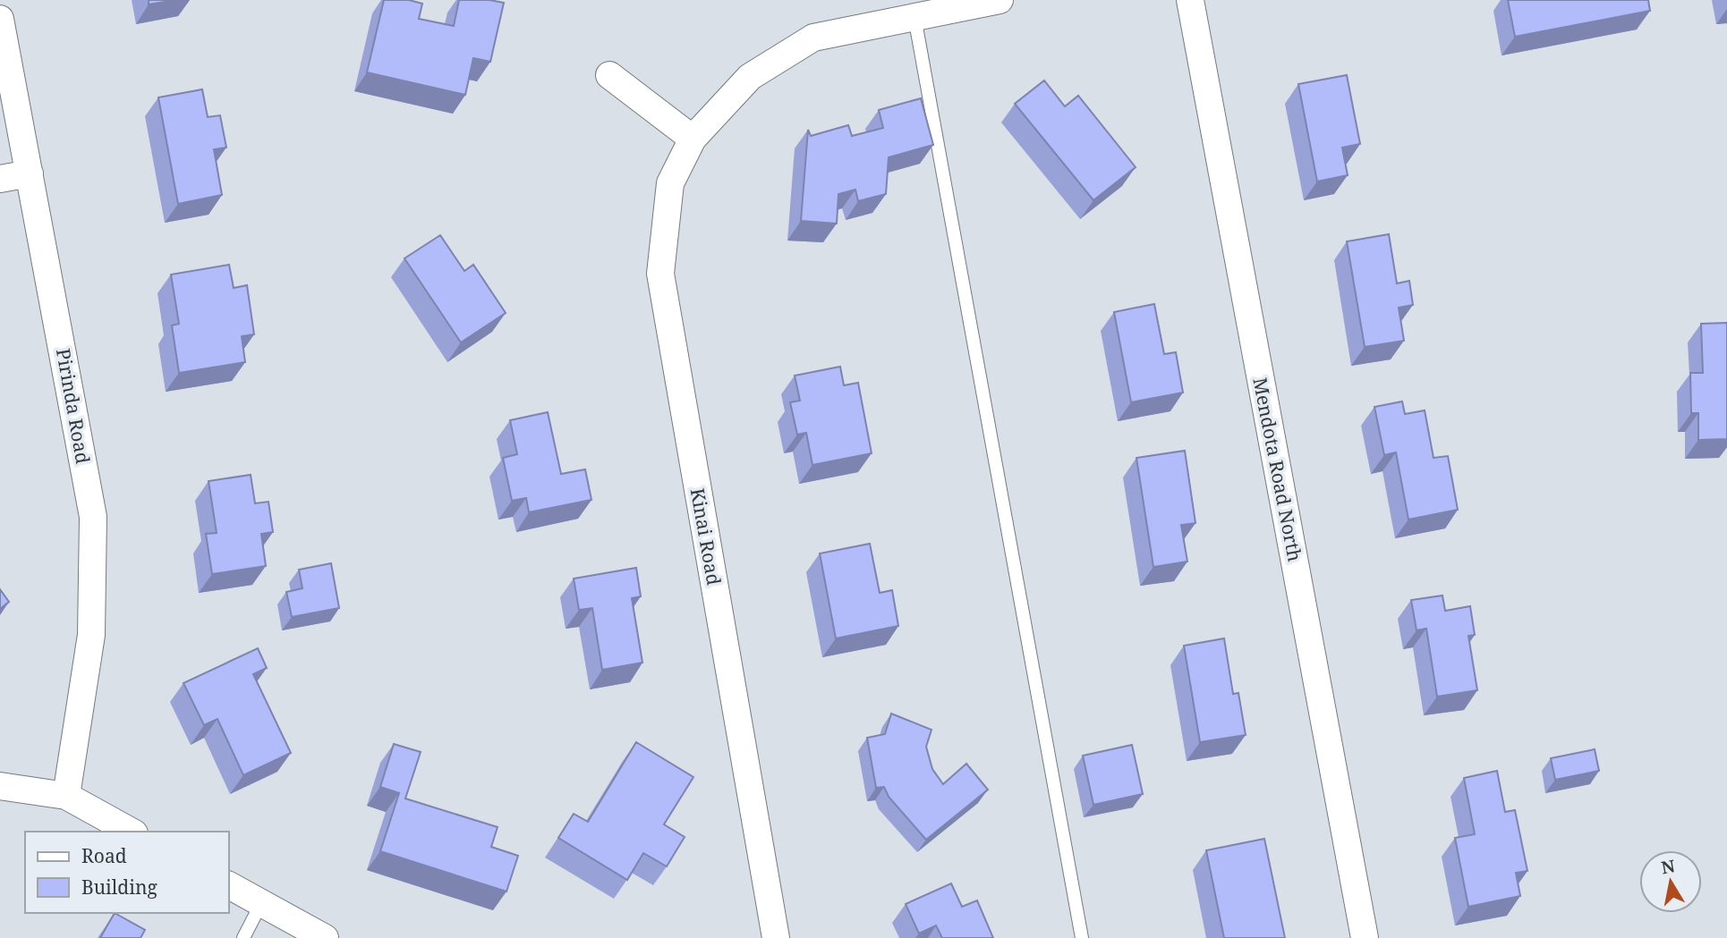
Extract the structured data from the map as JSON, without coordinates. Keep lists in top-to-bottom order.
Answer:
{
  "streets": {
    "street": ["Pirinda Road", "Mendota Road North", "Kinai Road"]
  },
  "legend": ["Road", "Building"],
  "north": "top"
}
